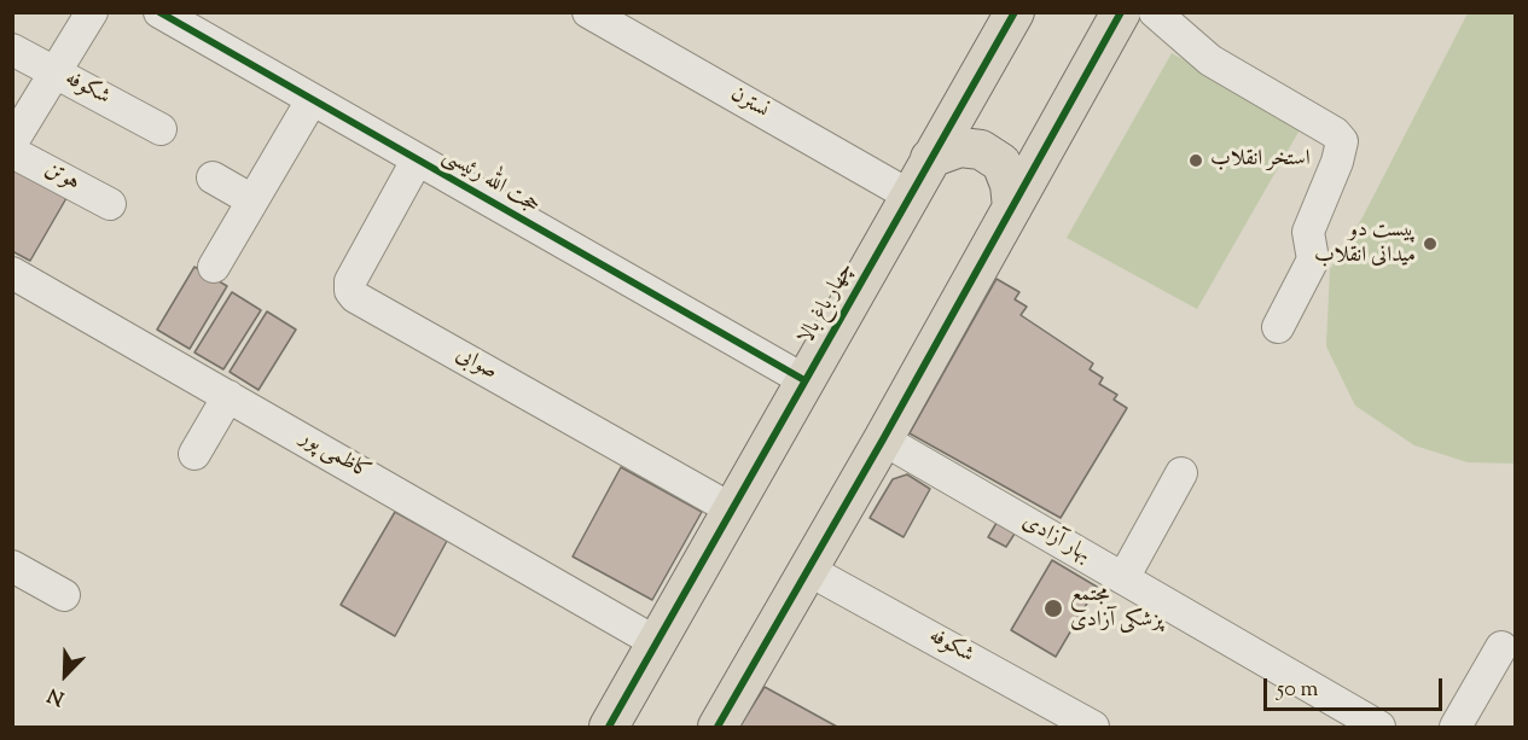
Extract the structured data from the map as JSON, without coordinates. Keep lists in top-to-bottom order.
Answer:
{
  "streets": {
    "main road": ["چهار باغ بالا"],
    "street": [
      "شکوفه",
      "نسترن",
      "هوتن",
      "حجت الله رئیسی",
      "صوابی",
      "کاظمی پور",
      "بهار آزادی"
    ]
  },
  "crossings": [
    ["نسترن", "چهار باغ بالا"],
    ["حجت الله رئیسی", "چهار باغ بالا"],
    ["حجت الله رئیسی", "صوابی"],
    ["چهار باغ بالا", "صوابی"],
    ["چهار باغ بالا", "کاظمی پور"]
  ],
  "places": ["استخر انقلاب", "پیست دو میدانی انقلاب", "مجتمع پزشکی آزادی"],
  "scale_bar": "50 m",
  "north": "bottom left"
}
